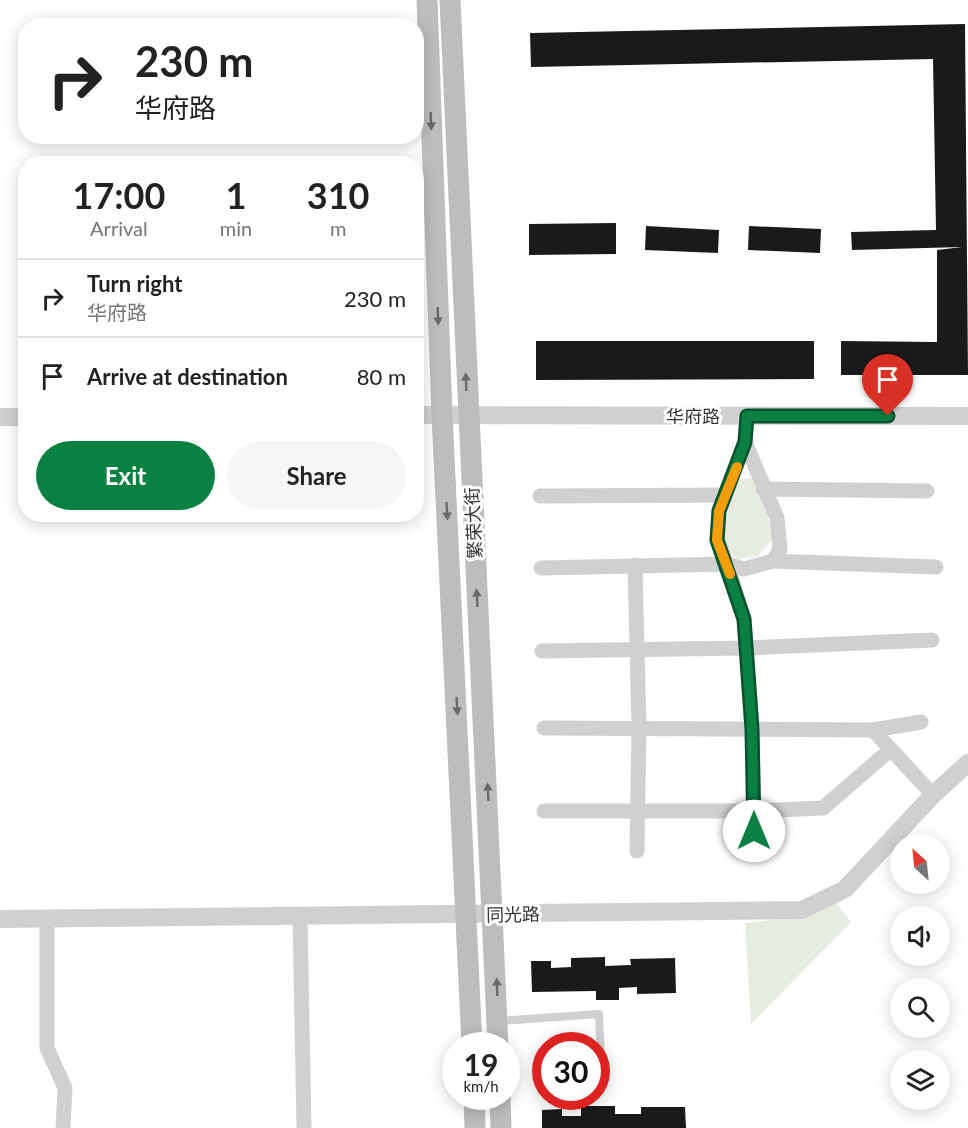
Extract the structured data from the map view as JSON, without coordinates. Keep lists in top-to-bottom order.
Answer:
{
  "streets": {
    "main road": ["繁荣大街"],
    "street": ["华府路", "同光路"]
  },
  "crossings": [
    ["华府路", "繁荣大街"],
    ["繁荣大街", "同光路"]
  ],
  "north": "top left",
  "page": {
    "turn": ["230 m", "华府路"],
    "eta": [
      "17:00",
      "Arrival",
      "1",
      "min",
      "310",
      "m"
    ],
    "list": [
      {
        "name": "Turn right",
        "note": "华府路",
        "value": "230 m"
      },
      {
        "name": "Arrive at destination",
        "value": "80 m"
      }
    ],
    "buttons": ["Exit", "Share"],
    "speed": "19 km/h",
    "limit": "30"
  }
}
